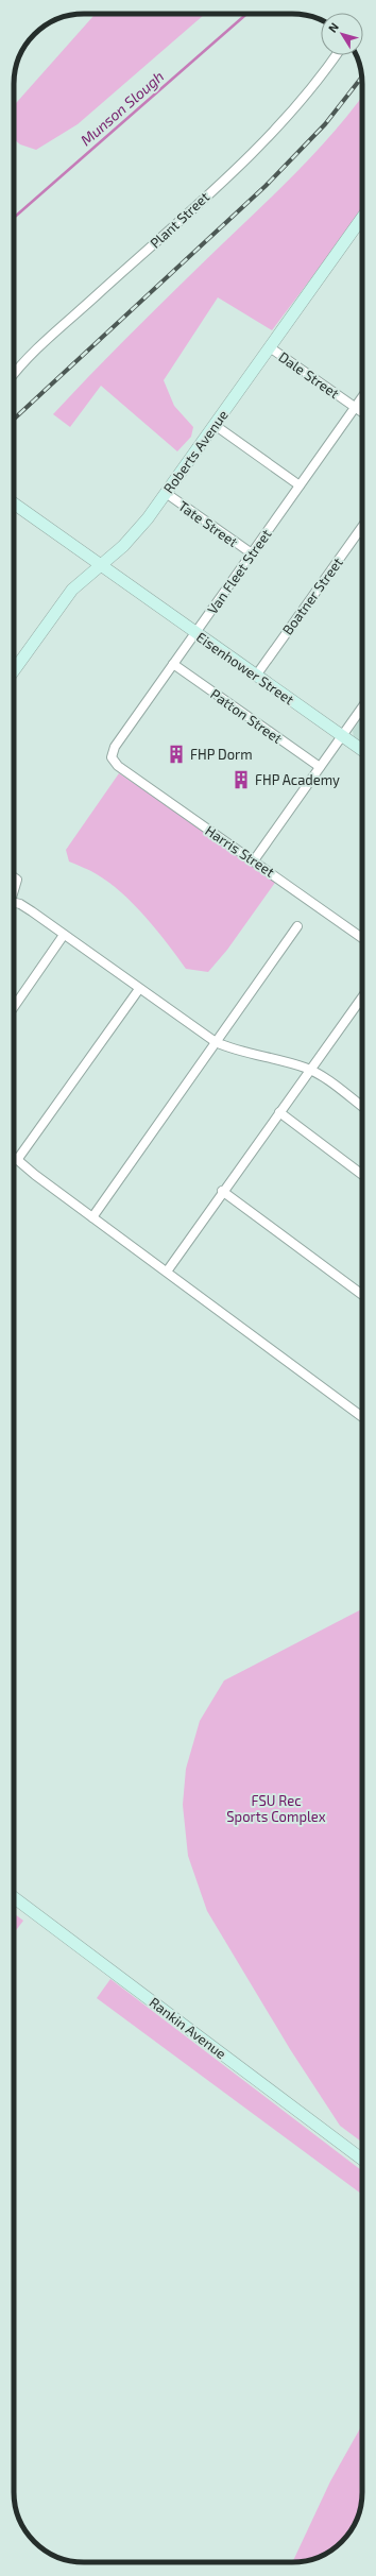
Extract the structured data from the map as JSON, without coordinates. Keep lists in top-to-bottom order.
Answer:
{
  "streets": {
    "street": [
      "Plant Street",
      "Dale Street",
      "Roberts Avenue",
      "Tate Street",
      "Van Fleet Street",
      "Boatner Street",
      "Eisenhower Street",
      "Patton Street",
      "Harris Street",
      "Rankin Avenue"
    ]
  },
  "crossings": [
    ["Dale Street", "Roberts Avenue"],
    ["Dale Street", "Van Fleet Street"],
    ["Roberts Avenue", "Tate Street"],
    ["Roberts Avenue", "Eisenhower Street"],
    ["Tate Street", "Van Fleet Street"],
    ["Van Fleet Street", "Eisenhower Street"],
    ["Van Fleet Street", "Patton Street"],
    ["Van Fleet Street", "Harris Street"],
    ["Boatner Street", "Eisenhower Street"]
  ],
  "water": ["Munson Slough"],
  "parks": ["FSU Rec Sports Complex"],
  "places": {
    "building": ["FHP Dorm", "FHP Academy"]
  },
  "north": "top left"
}
